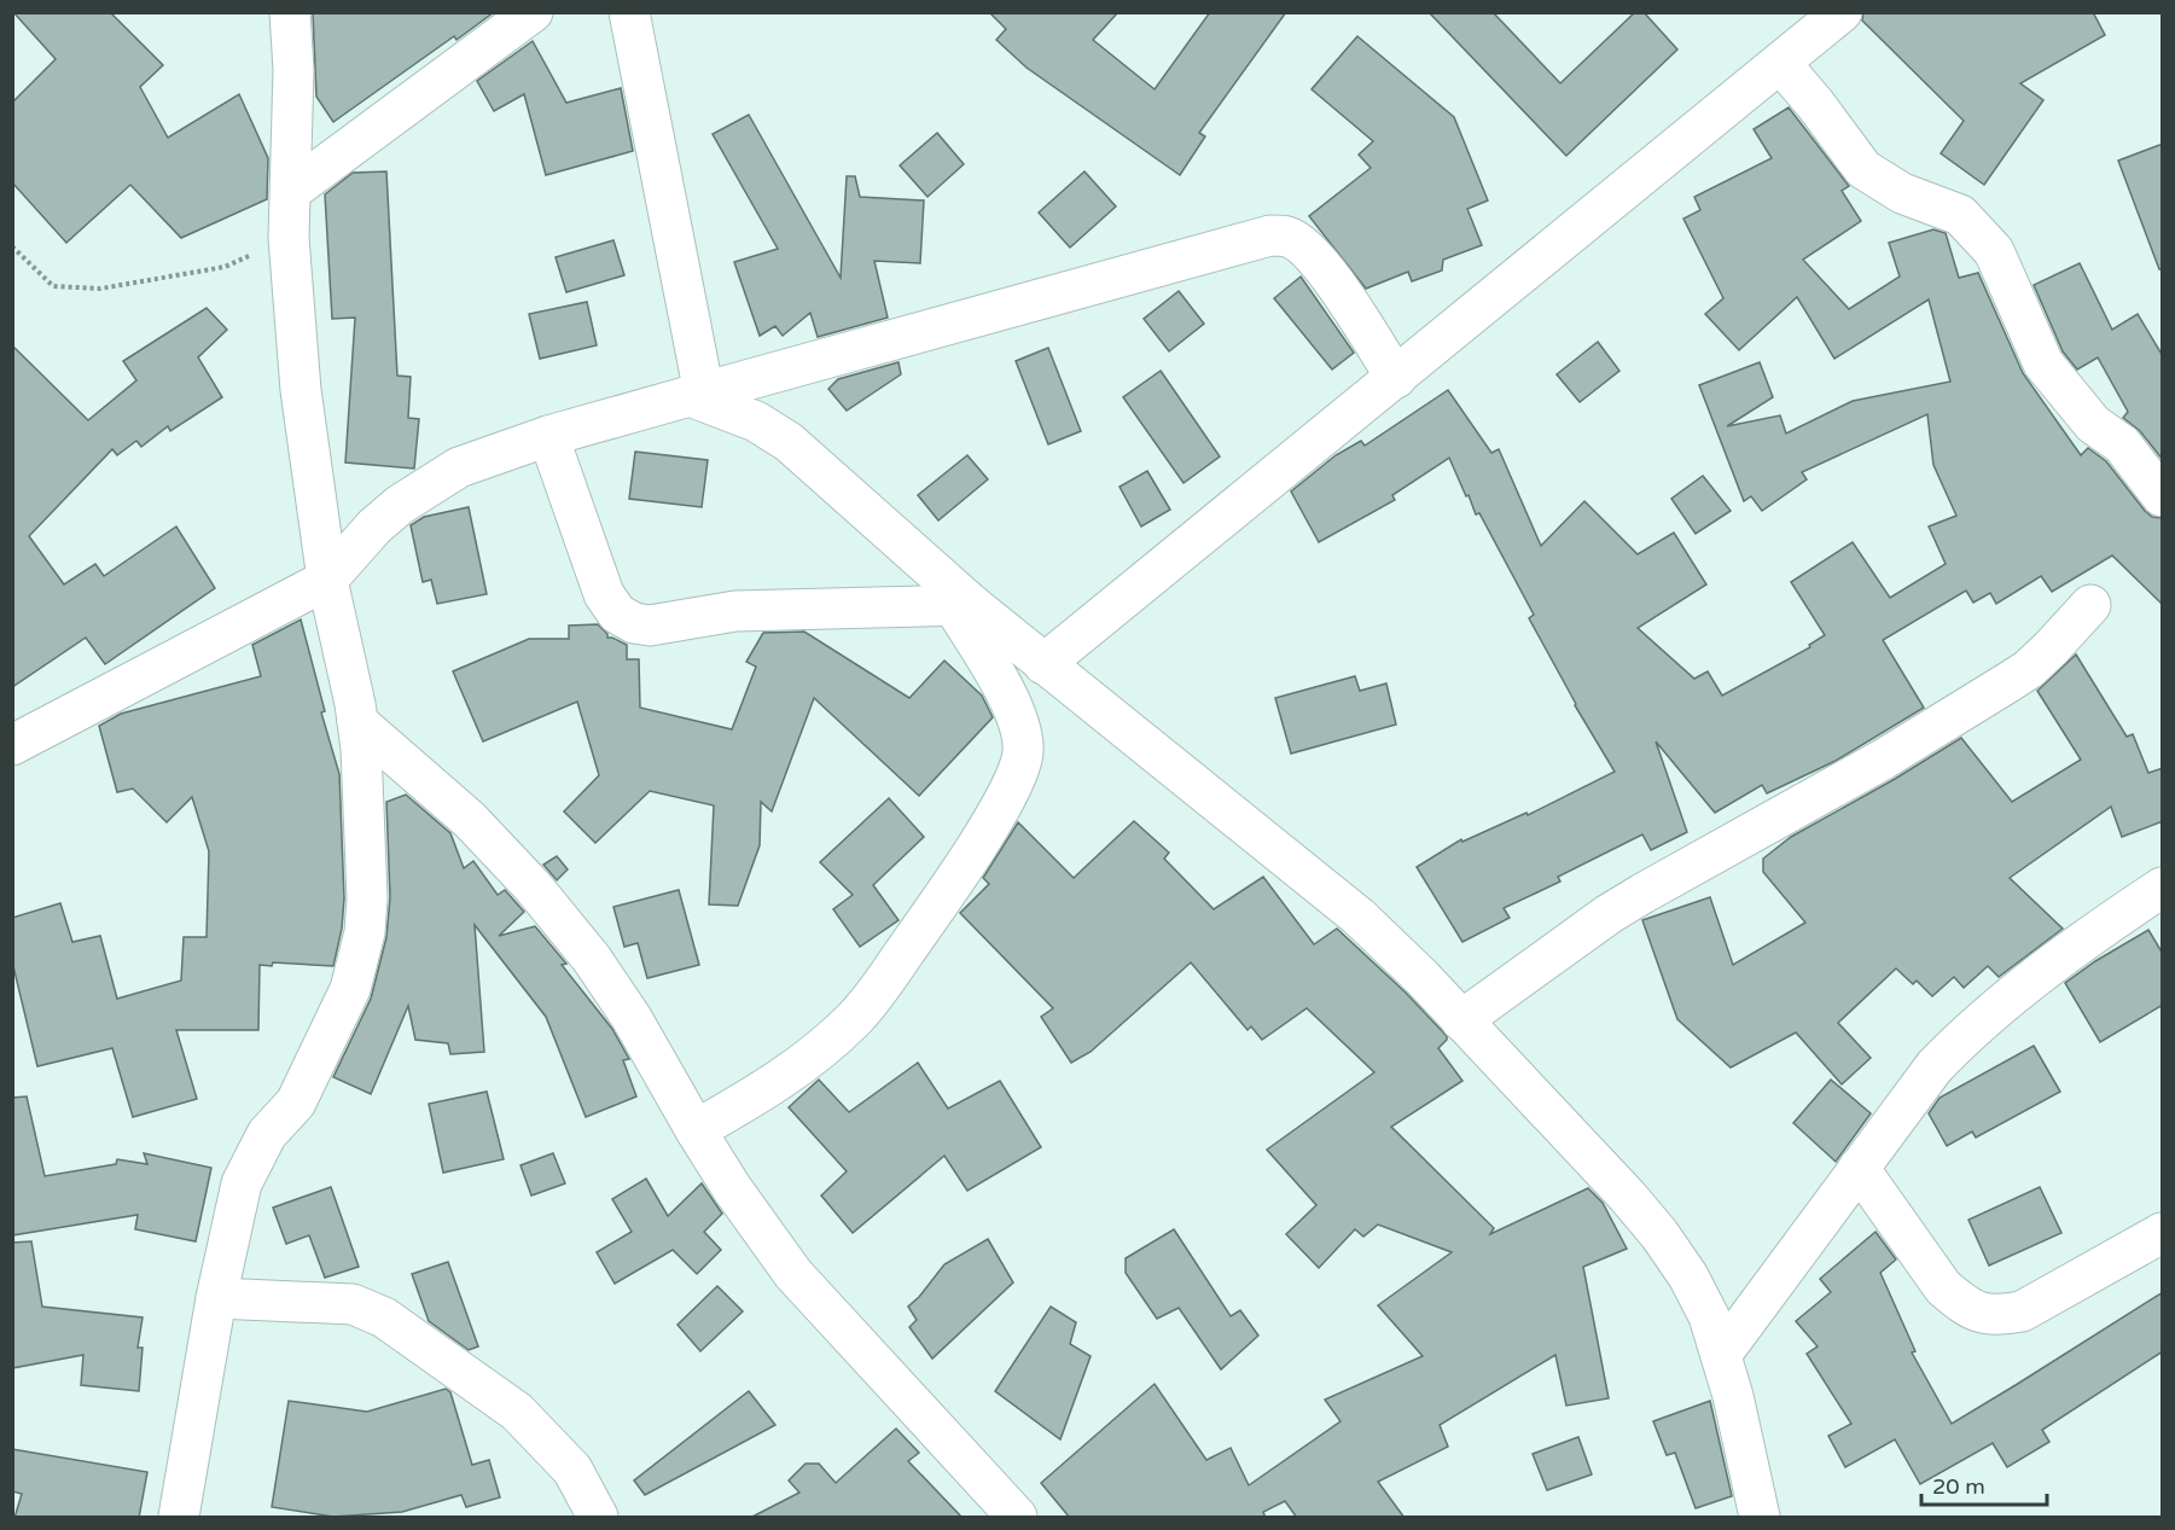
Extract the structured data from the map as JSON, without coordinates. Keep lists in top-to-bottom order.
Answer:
{
  "scale_bar": "20 m"
}
